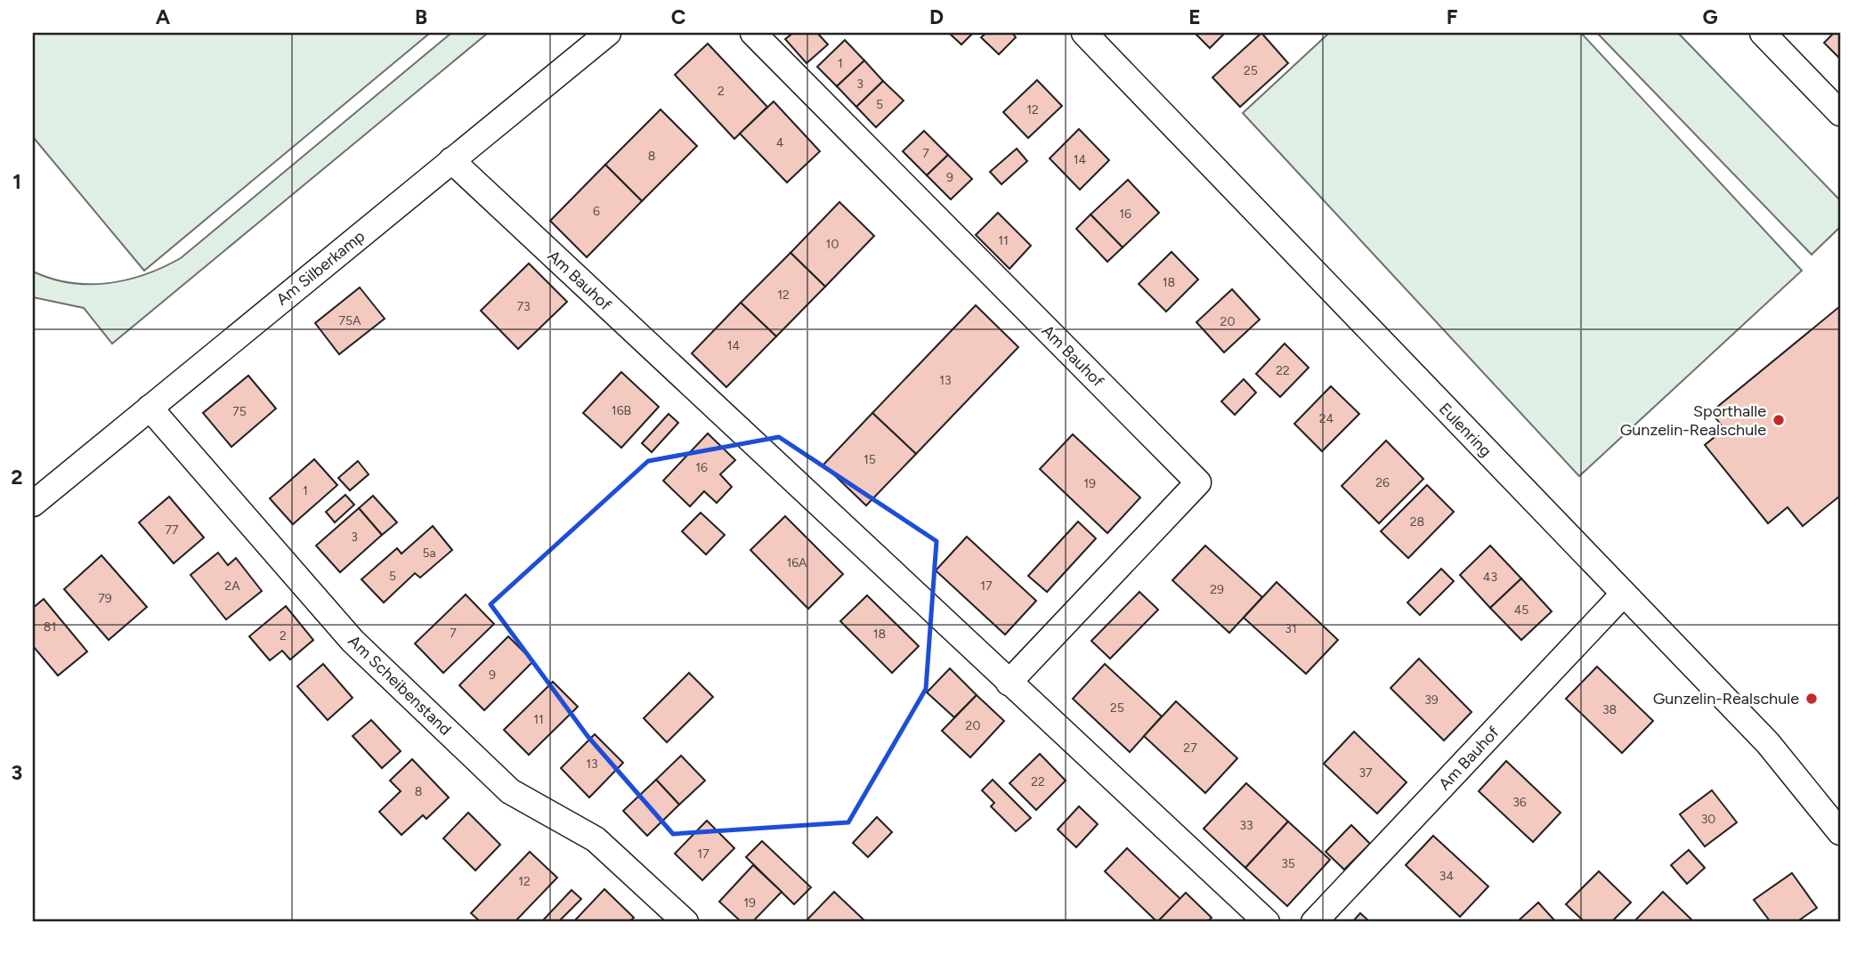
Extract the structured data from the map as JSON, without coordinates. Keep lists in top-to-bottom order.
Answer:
{
  "streets": {
    "street": [
      "Am Silberkamp",
      "Am Bauhof",
      "Eulenring",
      "Am Scheibenstand"
    ]
  },
  "crossings": [
    ["Am Silberkamp", "Am Bauhof"],
    ["Am Silberkamp", "Am Scheibenstand"],
    ["Am Bauhof", "Eulenring"]
  ],
  "places": ["Sporthalle Gunzelin-Realschule", "Gunzelin-Realschule"],
  "house_numbers": [
    "1",
    "25",
    "3",
    "2",
    "5",
    "12",
    "4",
    "7",
    "8",
    "14",
    "9",
    "6",
    "16",
    "11",
    "10",
    "18",
    "12",
    "73",
    "75A",
    "20",
    "14",
    "22",
    "13",
    "16B",
    "75",
    "24",
    "15",
    "16",
    "26",
    "19",
    "1",
    "28",
    "77",
    "3",
    "5a",
    "16A",
    "5",
    "43",
    "2A",
    "17",
    "29",
    "79",
    "45",
    "81",
    "31",
    "7",
    "18",
    "2",
    "9",
    "39",
    "25",
    "38",
    "11",
    "20",
    "27",
    "13",
    "37",
    "22",
    "8",
    "36",
    "30",
    "33",
    "17",
    "35",
    "34",
    "12",
    "19"
  ],
  "grid": {
    "columns": [
      "A",
      "B",
      "C",
      "D",
      "E",
      "F",
      "G"
    ],
    "rows": ["1", "2", "3"]
  }
}
